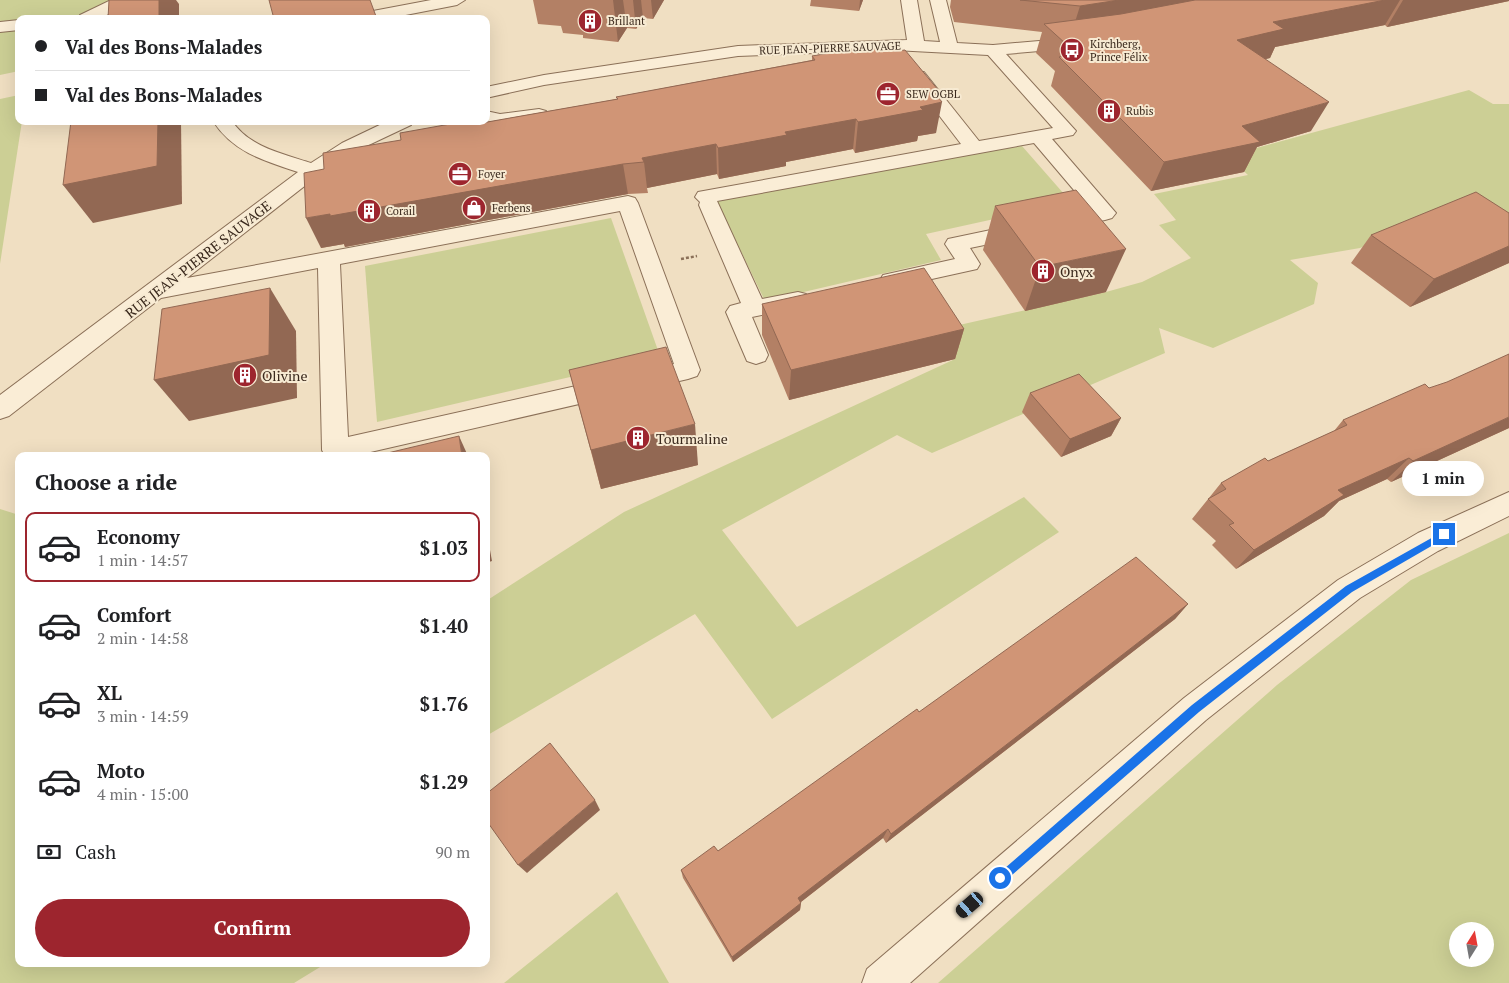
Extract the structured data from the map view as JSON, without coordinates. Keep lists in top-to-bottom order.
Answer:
{
  "streets": {
    "street": ["RUE JEAN-PIERRE SAUVAGE"]
  },
  "places": {
    "building": [
      "Brillant",
      "Rubis",
      "Corail",
      "Onyx",
      "Olivine",
      "Tourmaline"
    ],
    "bus stop": ["Kirchberg, Prince Félix"],
    "office": ["SEW OGBL", "Foyer"],
    "shop": ["Ferbens"]
  },
  "north": "top",
  "page": {
    "banner": ["Val des Bons-Malades", "Val des Bons-Malades"],
    "heading": "Choose a ride",
    "bubble": "1 min",
    "list": [
      {
        "name": "Economy",
        "note": "1 min · 14:57",
        "value": "$1.03"
      },
      {
        "name": "Comfort",
        "note": "2 min · 14:58",
        "value": "$1.40"
      },
      {
        "name": "XL",
        "note": "3 min · 14:59",
        "value": "$1.76"
      },
      {
        "name": "Moto",
        "note": "4 min · 15:00",
        "value": "$1.29"
      }
    ],
    "pay": ["Cash", "90 m"],
    "buttons": "Confirm"
  }
}
